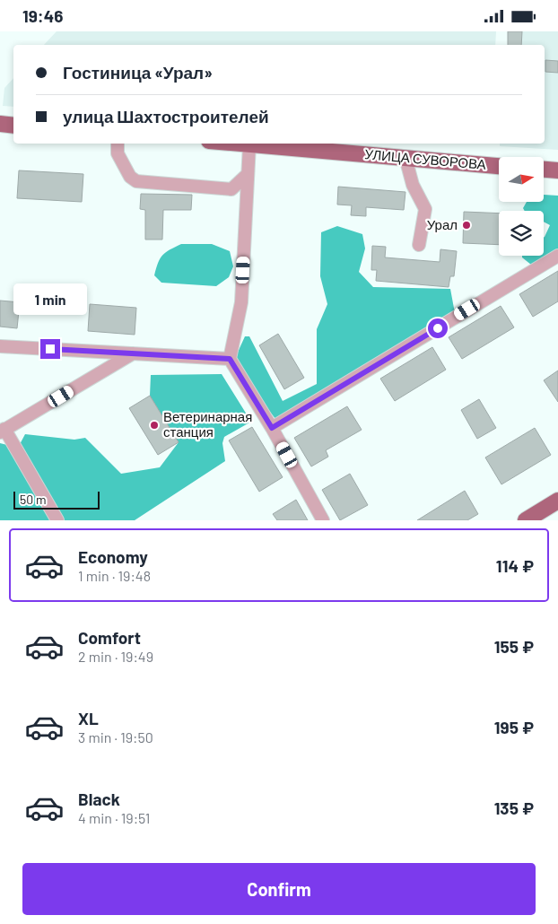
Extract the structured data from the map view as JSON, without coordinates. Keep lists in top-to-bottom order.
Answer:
{
  "streets": {
    "main road": ["УЛИЦА СУВОРОВА"]
  },
  "places": ["Урал", "Ветеринарная станция"],
  "scale_bar": "50 m",
  "north": "right",
  "page": {
    "status": "19:46",
    "banner": ["Гостиница «Урал»", "улица Шахтостроителей"],
    "bubble": "1 min",
    "scale": "50 m",
    "list": [
      {
        "name": "Economy",
        "note": "1 min · 19:48",
        "value": "114 ₽"
      },
      {
        "name": "Comfort",
        "note": "2 min · 19:49",
        "value": "155 ₽"
      },
      {
        "name": "XL",
        "note": "3 min · 19:50",
        "value": "195 ₽"
      },
      {
        "name": "Black",
        "note": "4 min · 19:51",
        "value": "135 ₽"
      }
    ],
    "buttons": "Confirm"
  }
}
